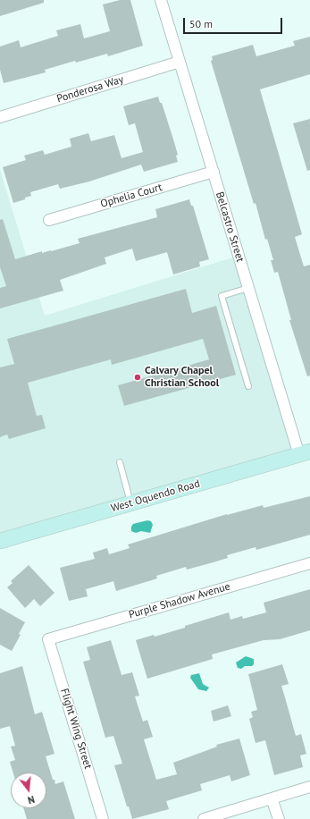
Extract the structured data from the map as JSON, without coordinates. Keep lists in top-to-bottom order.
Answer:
{
  "streets": {
    "street": [
      "Ponderosa Way",
      "Ophelia Court",
      "Belcastro Street",
      "West Oquendo Road",
      "Purple Shadow Avenue",
      "Flight Wing Street"
    ]
  },
  "crossings": [
    ["Ponderosa Way", "Belcastro Street"],
    ["Ophelia Court", "Belcastro Street"],
    ["Belcastro Street", "West Oquendo Road"],
    ["Purple Shadow Avenue", "Flight Wing Street"]
  ],
  "places": ["Calvary Chapel Christian School"],
  "scale_bar": "50 m",
  "north": "bottom"
}
